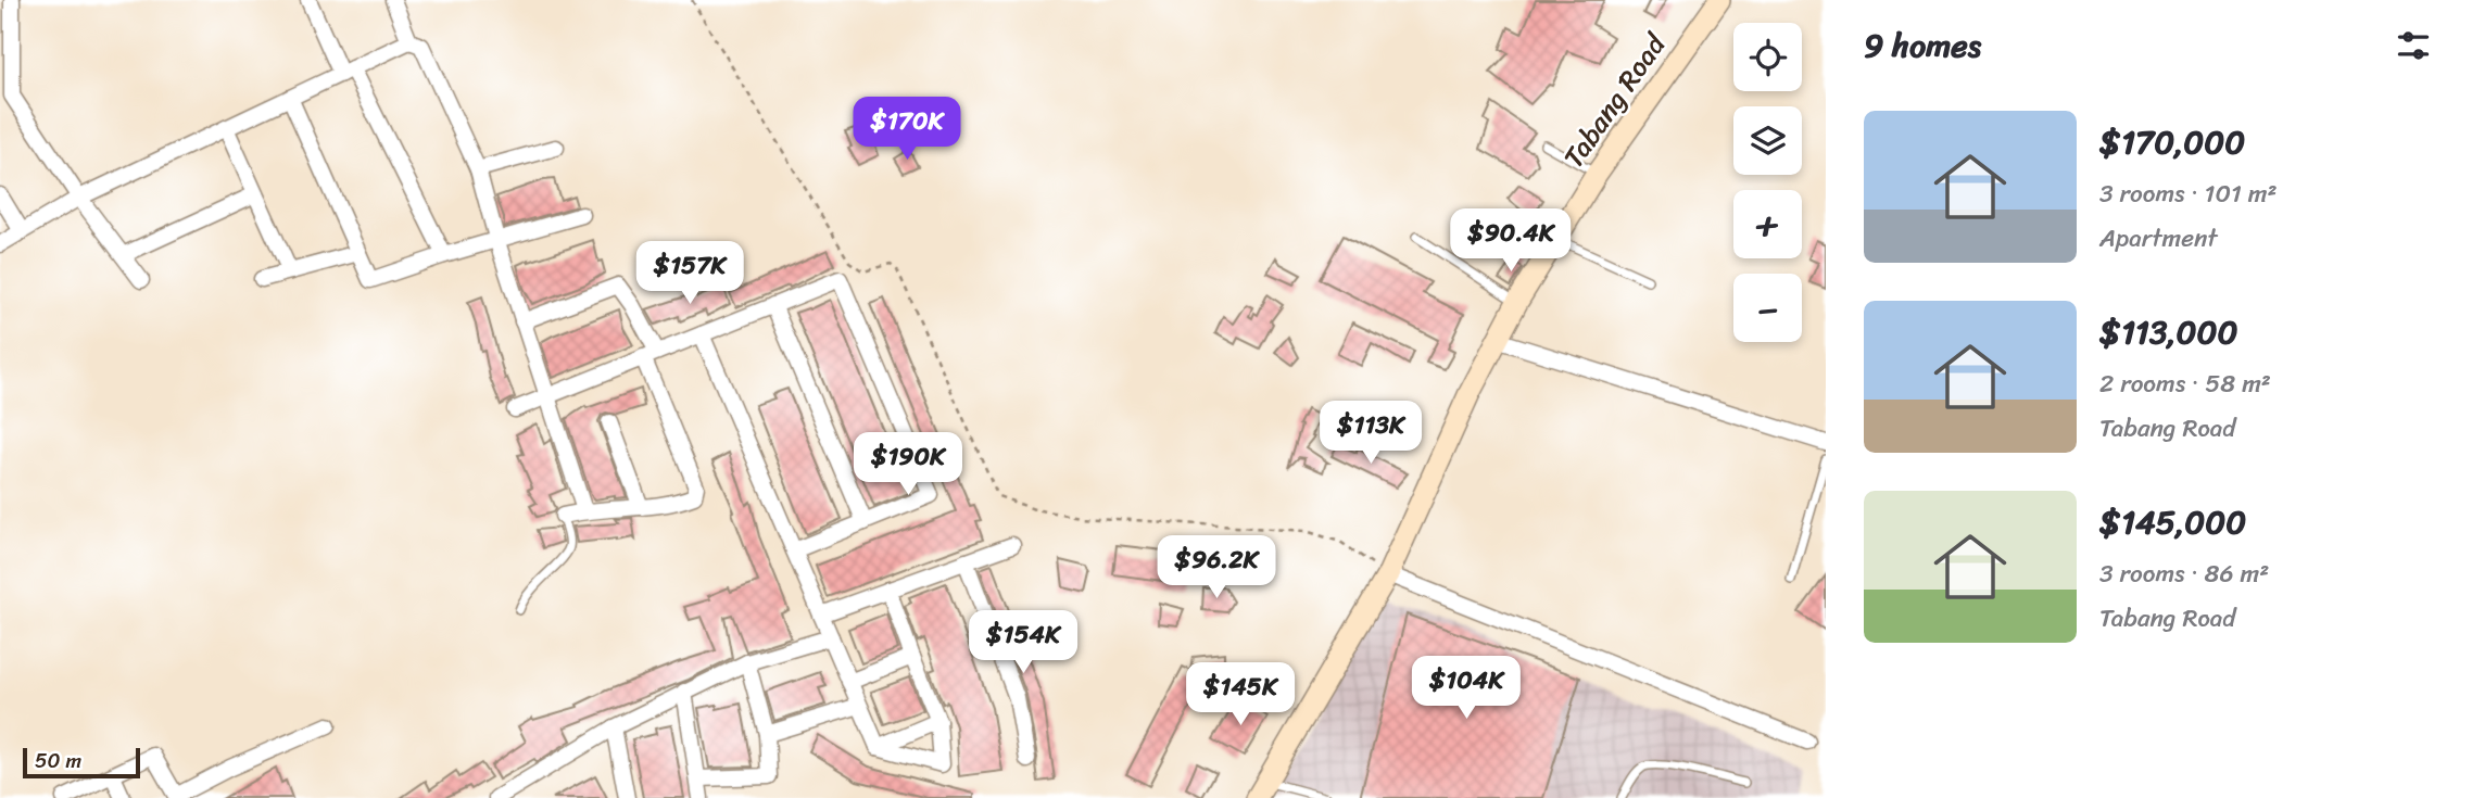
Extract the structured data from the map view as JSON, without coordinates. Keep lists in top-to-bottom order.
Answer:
{
  "streets": {
    "main road": ["Tabang Road"]
  },
  "scale_bar": "50 m",
  "page": {
    "heading": "9 homes",
    "map_buttons": ["+", "−"],
    "list": [
      {
        "name": "$170,000",
        "note": "3 rooms · 101 m² · Apartment"
      },
      {
        "name": "$113,000",
        "note": "2 rooms · 58 m² · Tabang Road"
      },
      {
        "name": "$145,000",
        "note": "3 rooms · 86 m² · Tabang Road"
      }
    ],
    "price": [
      "$170K",
      "$90.4K",
      "$157K",
      "$113K",
      "$190K",
      "$96.2K",
      "$154K",
      "$104K",
      "$145K"
    ],
    "scale": "50 m"
  }
}
